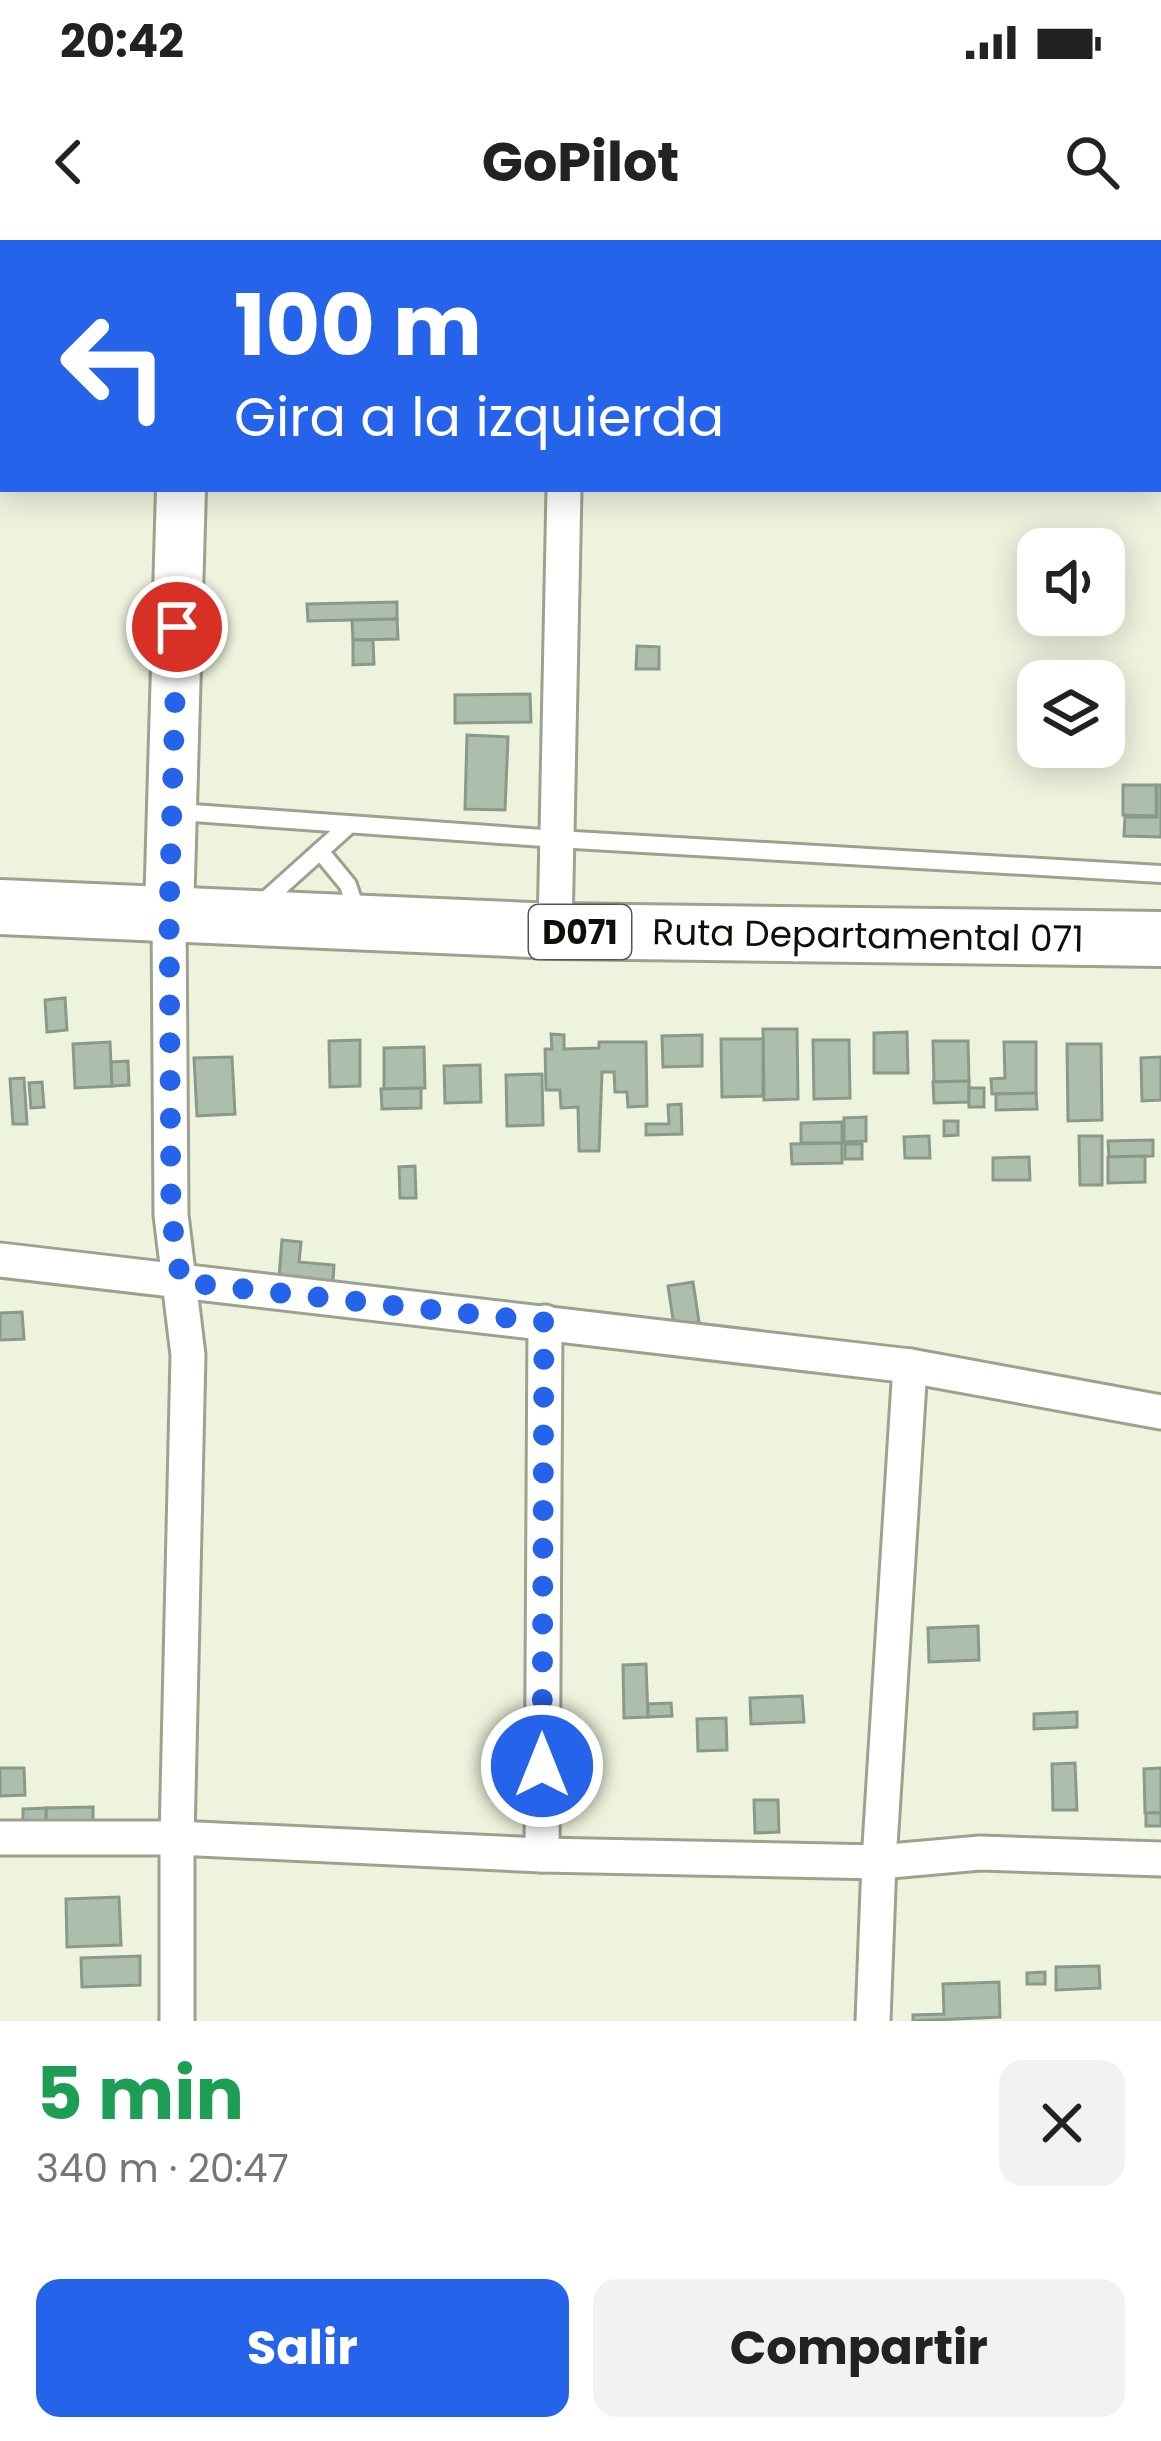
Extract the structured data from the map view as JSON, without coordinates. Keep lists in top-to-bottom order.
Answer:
{
  "streets": {
    "main road": ["D071", "Ruta Departamental 071"]
  },
  "page": {
    "status": "20:42",
    "header": "GoPilot",
    "turn": ["100 m", "Gira a la izquierda"],
    "heading": ["5 min", "340 m · 20:47"],
    "buttons": ["Salir", "Compartir"]
  }
}
